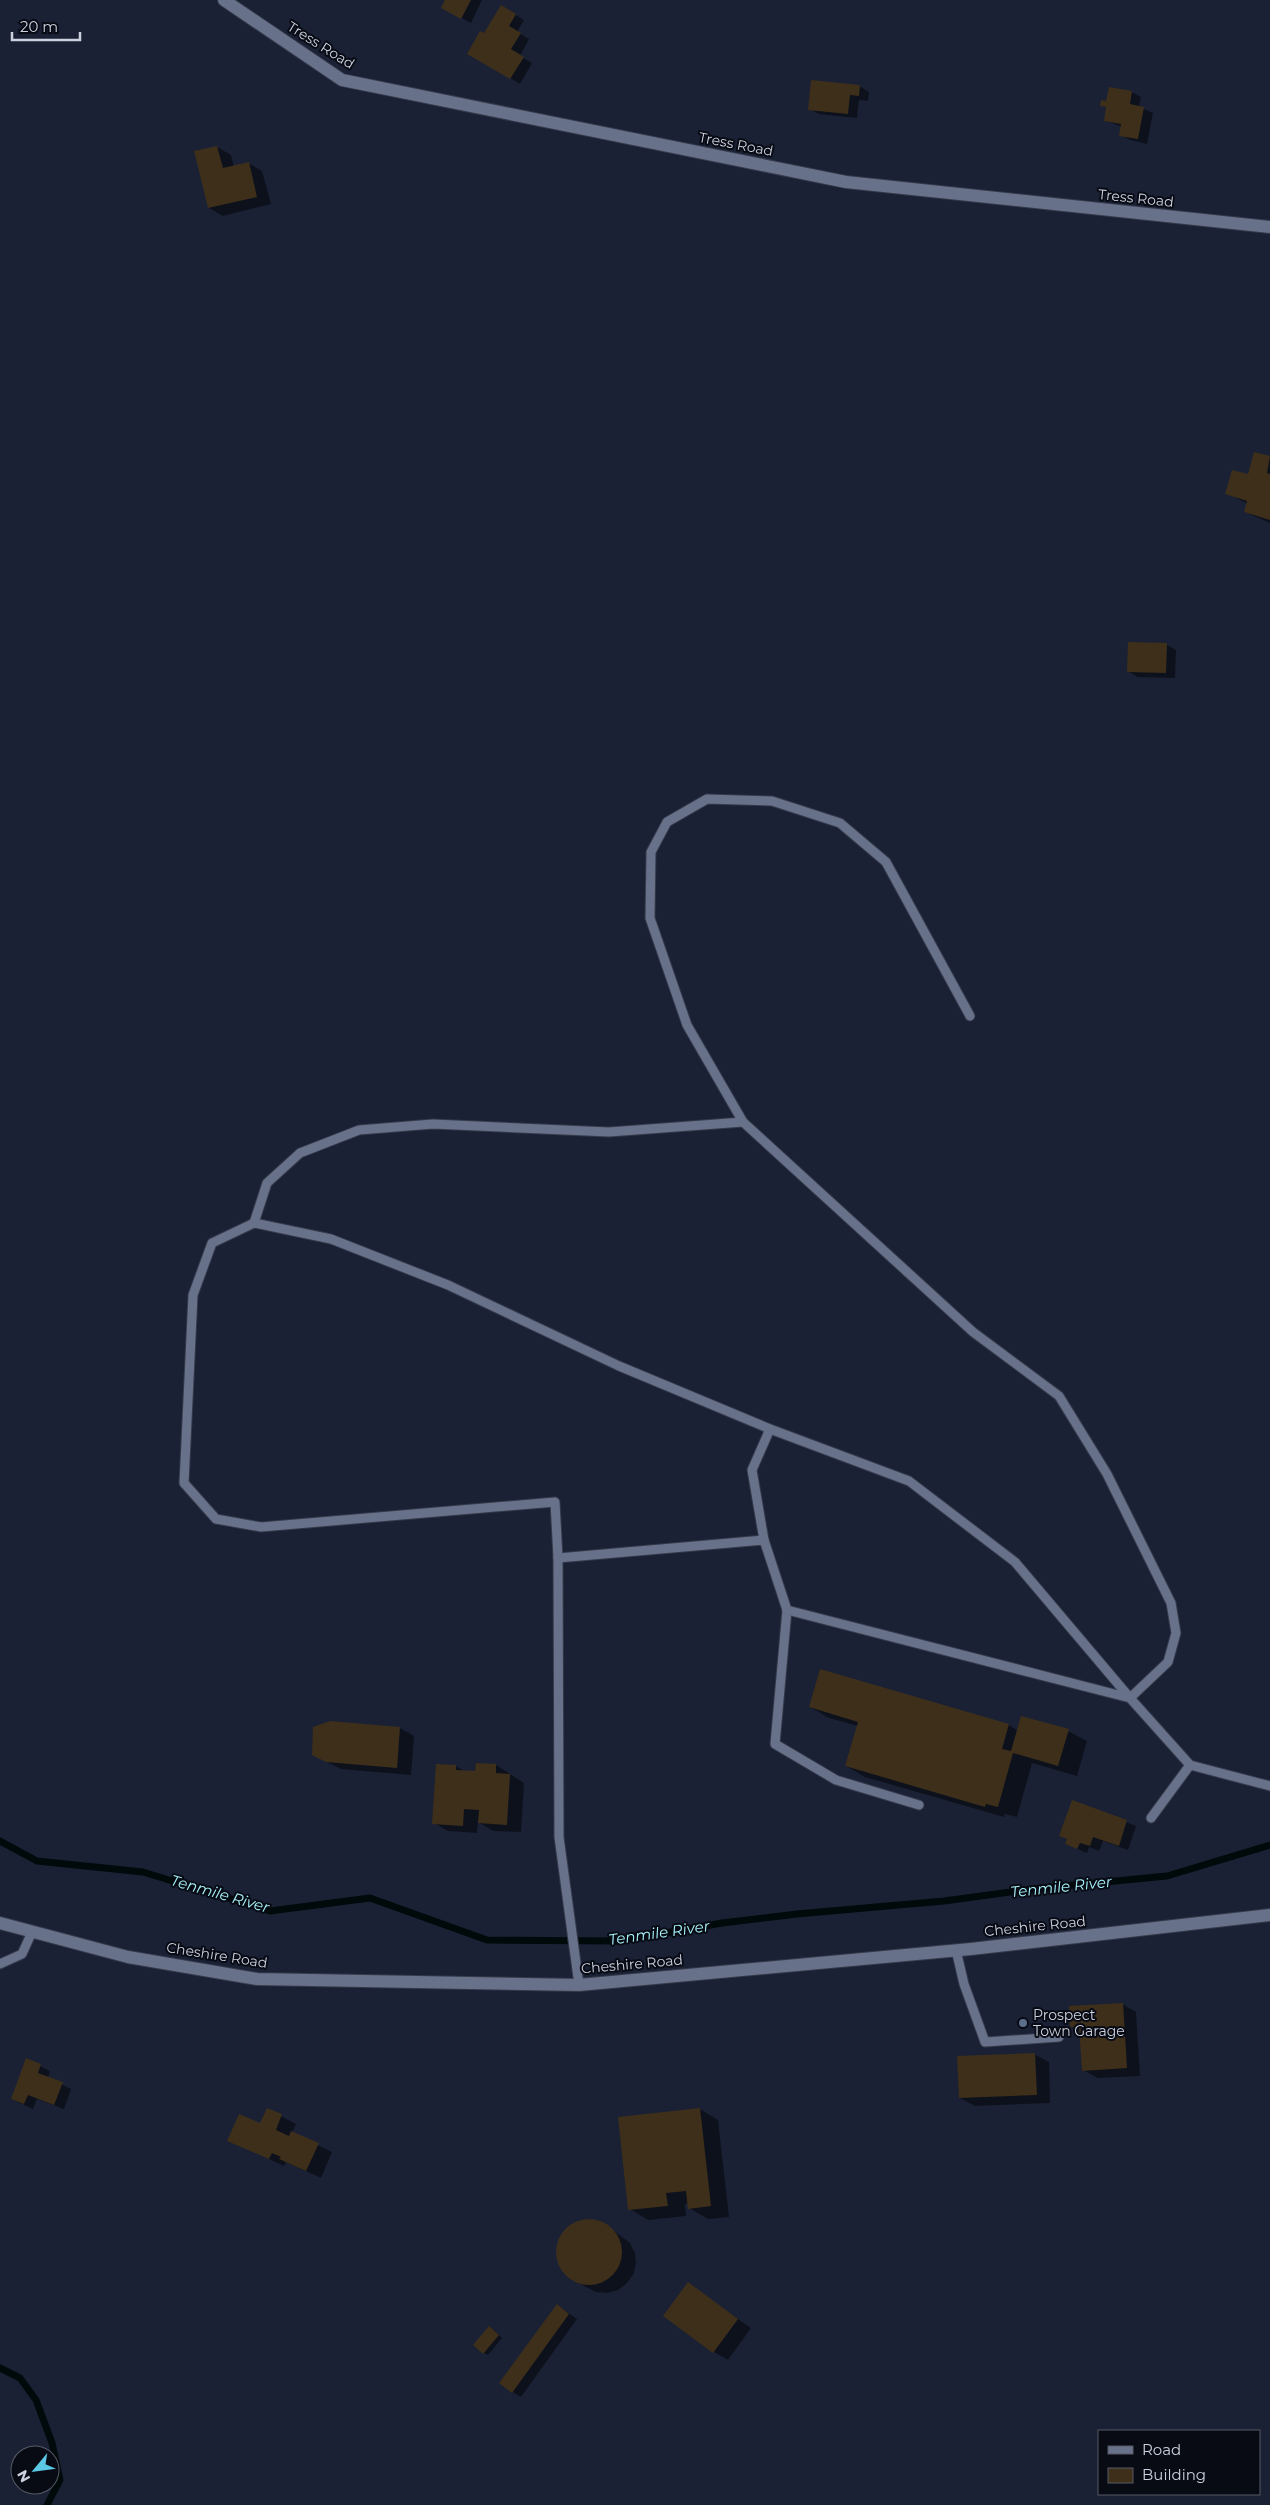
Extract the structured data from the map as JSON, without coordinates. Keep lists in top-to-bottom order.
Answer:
{
  "streets": {
    "main road": ["Tress Road", "Cheshire Road"]
  },
  "water": ["Tenmile River"],
  "places": ["Prospect Town Garage"],
  "legend": ["Road", "Building"],
  "scale_bar": "20 m",
  "north": "bottom left"
}
